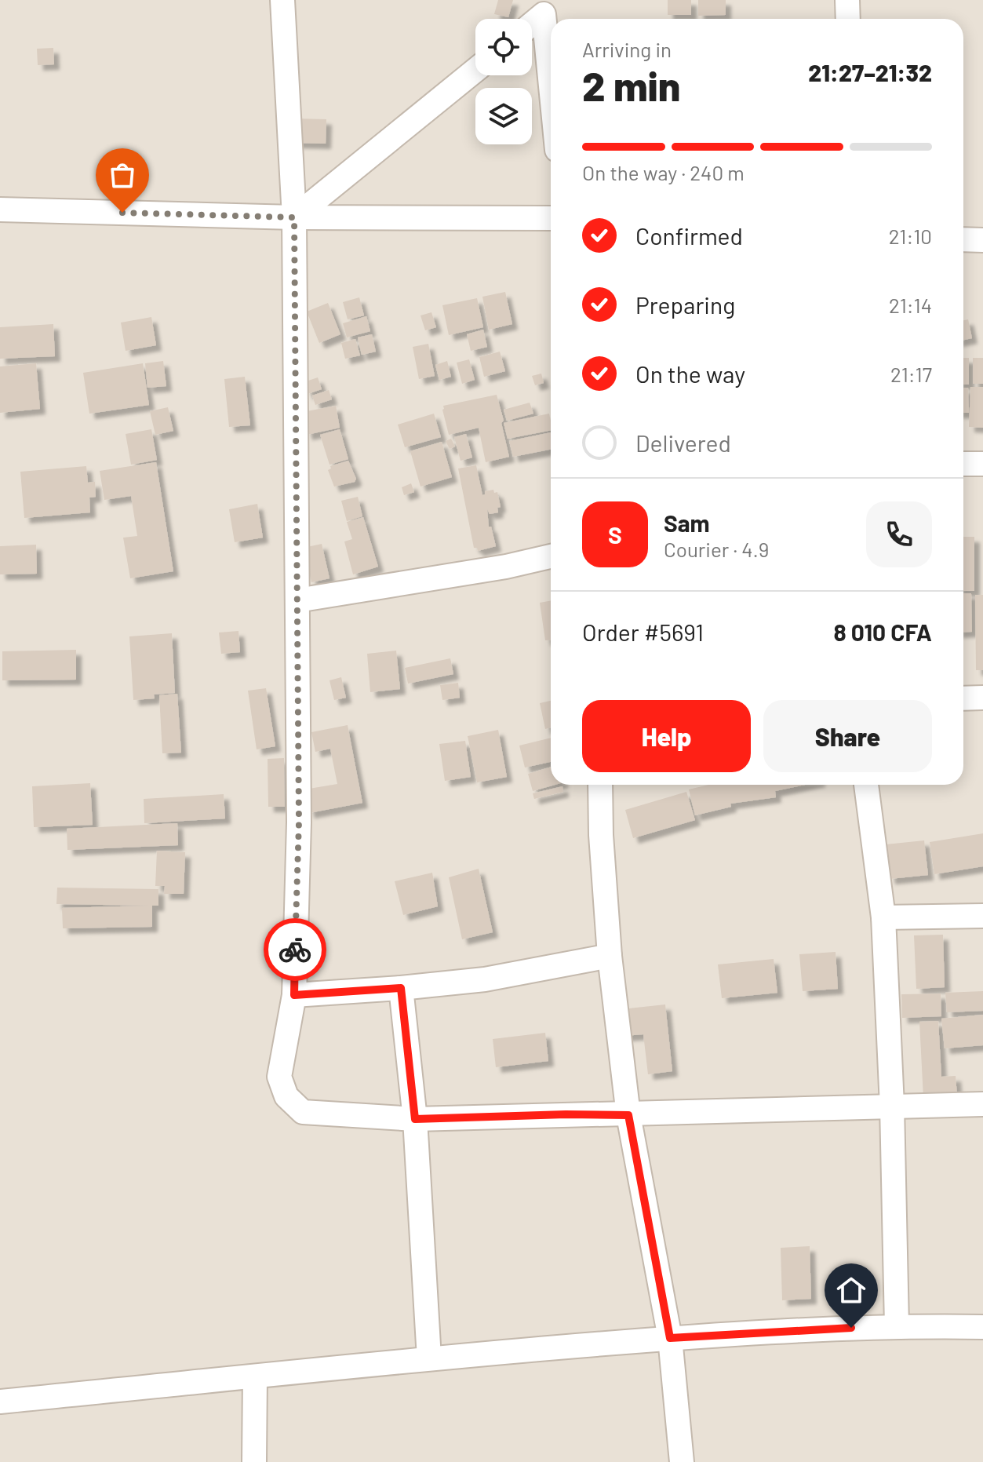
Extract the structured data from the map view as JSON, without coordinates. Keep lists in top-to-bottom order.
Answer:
{
  "page": {
    "heading": ["2 min", "Arriving in", "21:27–21:32"],
    "panel": [
      "Sam",
      "Courier · 4.9",
      "Order #5691",
      "8 010 CFA"
    ],
    "bar": "On the way · 240 m",
    "list": [
      ["Confirmed", "21:10"],
      ["Preparing", "21:14"],
      ["On the way", "21:17"],
      "Delivered"
    ],
    "round": "S",
    "buttons": ["Help", "Share"]
  }
}
